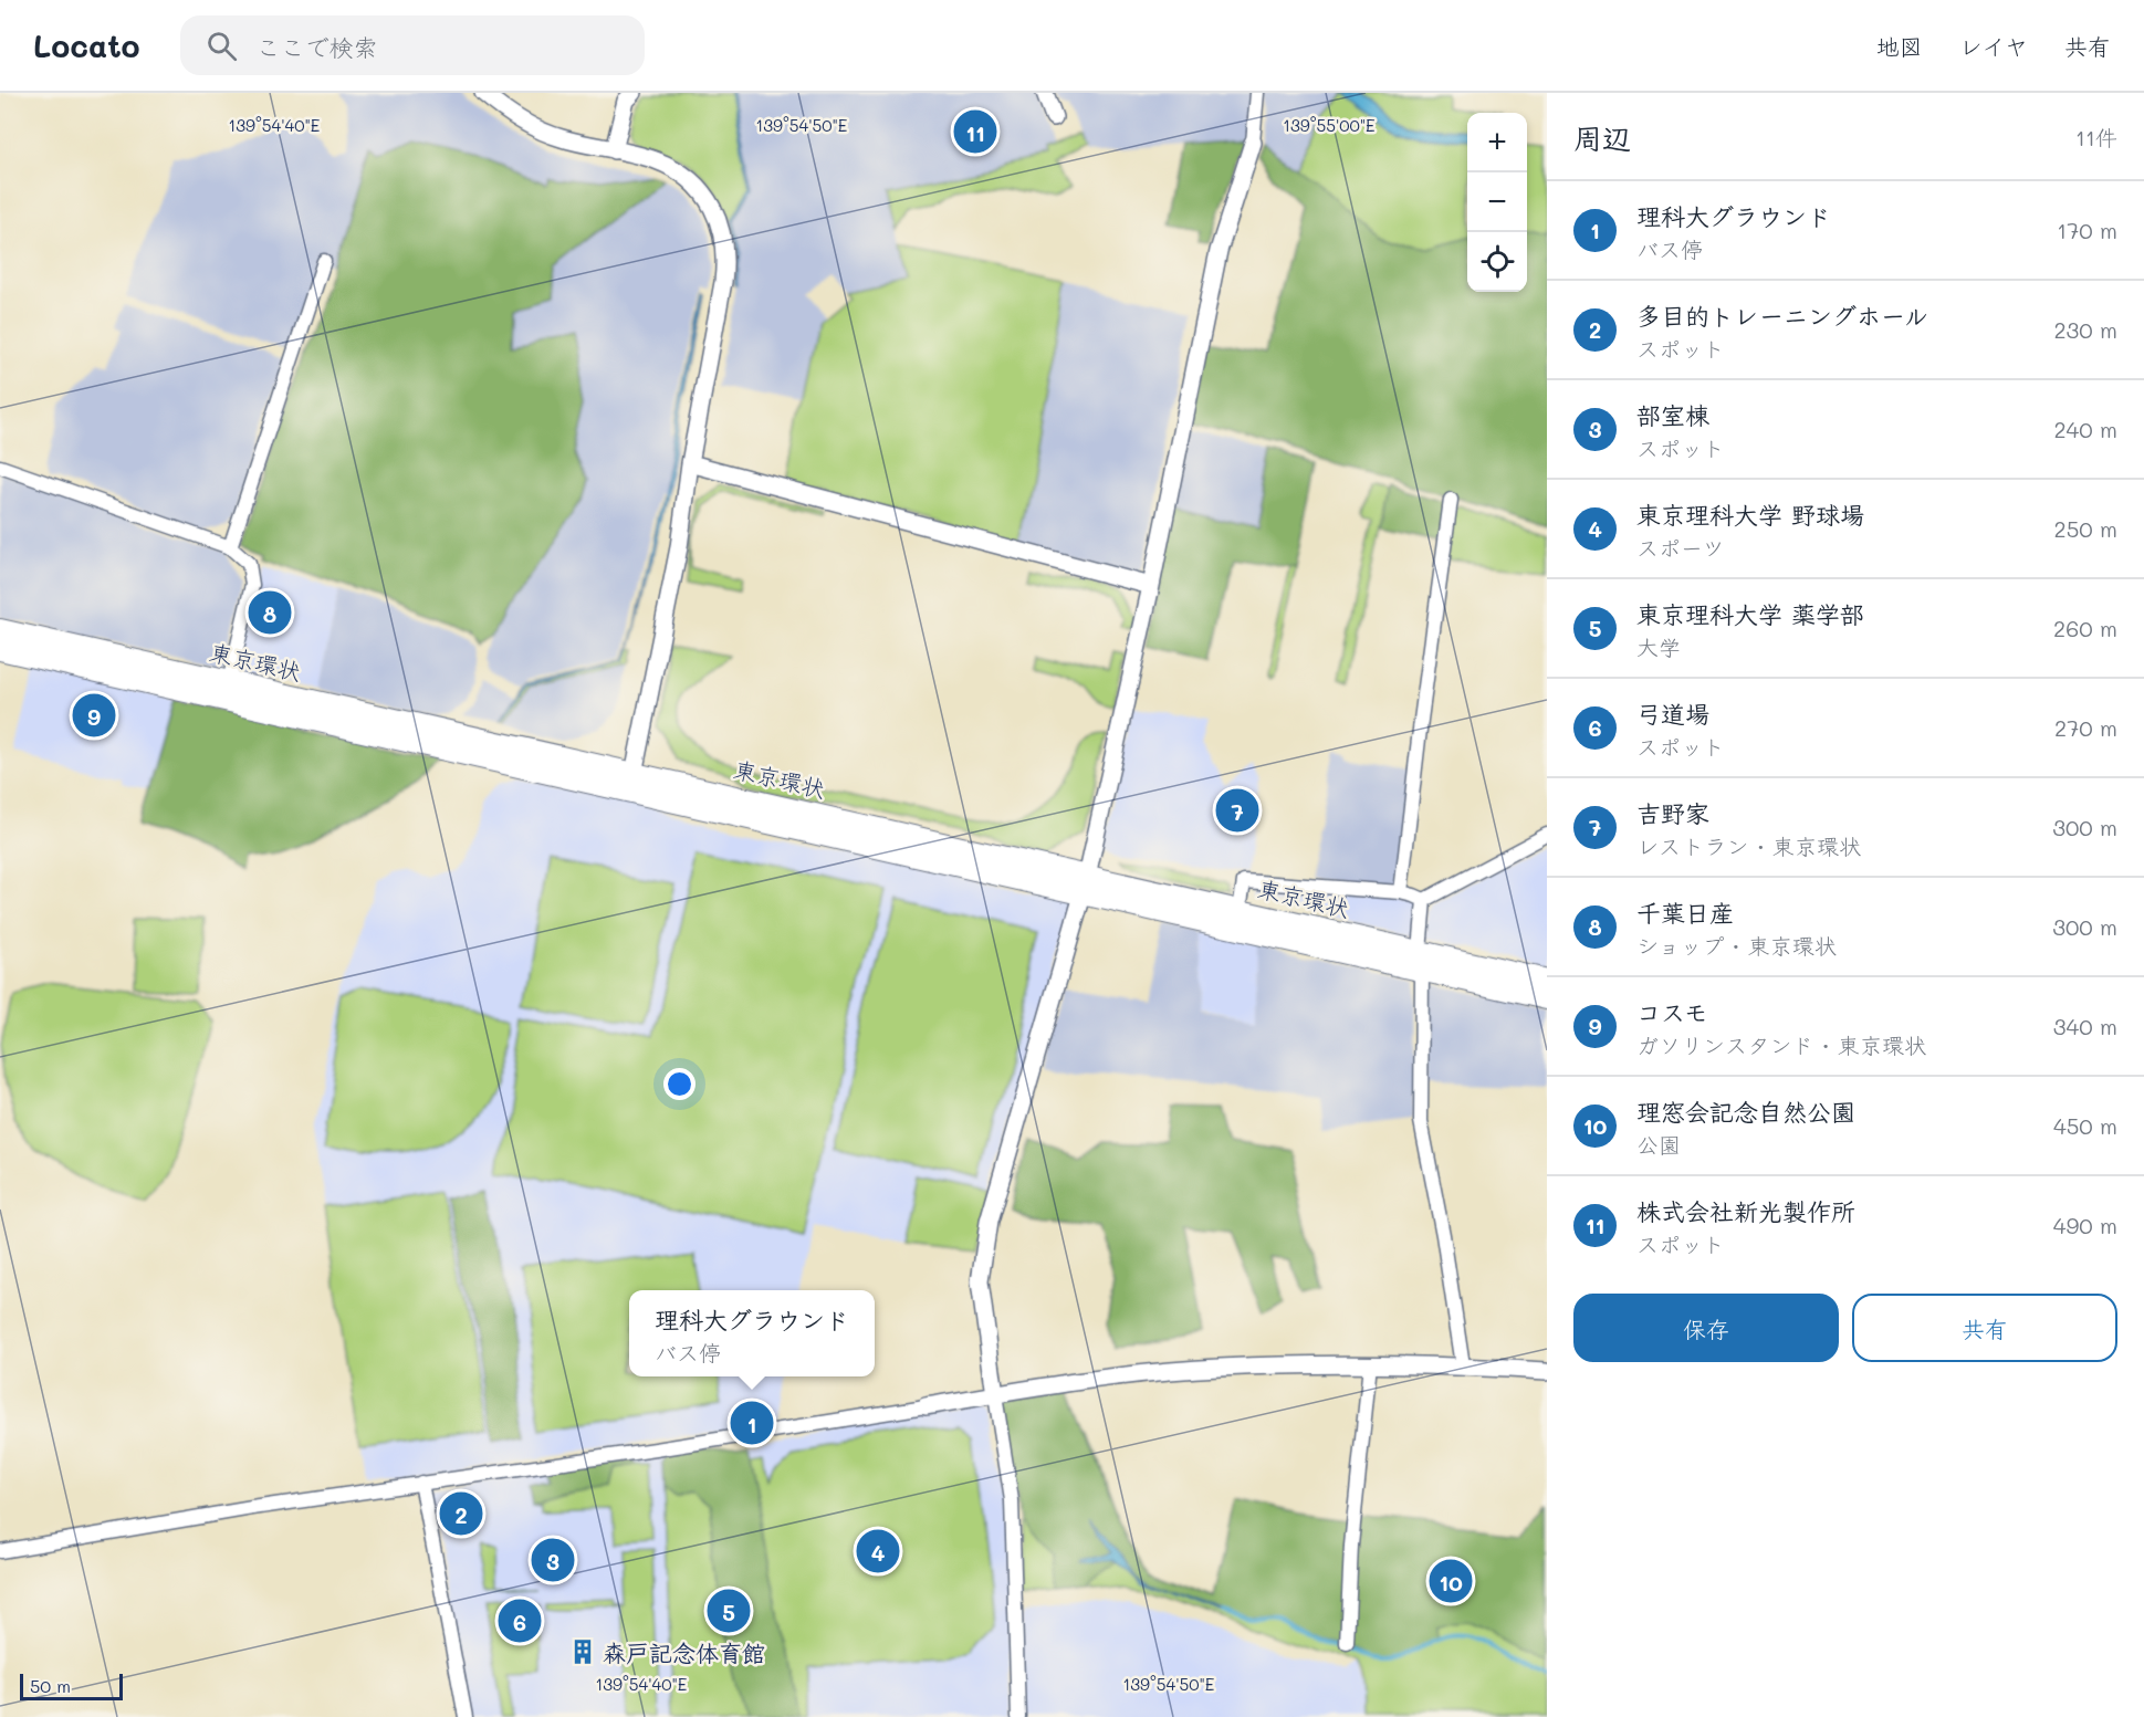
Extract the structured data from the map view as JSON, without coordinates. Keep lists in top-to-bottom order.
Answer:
{
  "streets": {
    "highway": ["東京環状"]
  },
  "places": {
    "building": ["森戸記念体育館"]
  },
  "scale_bar": "50 m",
  "page": {
    "header": "Locato",
    "search": "ここで検索",
    "nav": ["地図", "レイヤ", "共有"],
    "heading": ["周辺", "11件"],
    "pins": [
      "11",
      "8",
      "9",
      "7",
      "1",
      "2",
      "4",
      "3",
      "10",
      "5",
      "6"
    ],
    "map_buttons": ["+", "−"],
    "list": [
      {
        "mark": "1",
        "name": "理科大グラウンド",
        "note": "バス停",
        "value": "170 m"
      },
      {
        "mark": "2",
        "name": "多目的トレーニングホール",
        "note": "スポット",
        "value": "230 m"
      },
      {
        "mark": "3",
        "name": "部室棟",
        "note": "スポット",
        "value": "240 m"
      },
      {
        "mark": "4",
        "name": "東京理科大学 野球場",
        "note": "スポーツ",
        "value": "250 m"
      },
      {
        "mark": "5",
        "name": "東京理科大学 薬学部",
        "note": "大学",
        "value": "260 m"
      },
      {
        "mark": "6",
        "name": "弓道場",
        "note": "スポット",
        "value": "270 m"
      },
      {
        "mark": "7",
        "name": "吉野家",
        "note": "レストラン · 東京環状",
        "value": "300 m"
      },
      {
        "mark": "8",
        "name": "千葉日産",
        "note": "ショップ · 東京環状",
        "value": "300 m"
      },
      {
        "mark": "9",
        "name": "コスモ",
        "note": "ガソリンスタンド · 東京環状",
        "value": "340 m"
      },
      {
        "mark": "10",
        "name": "理窓会記念自然公園",
        "note": "公園",
        "value": "450 m"
      },
      {
        "mark": "11",
        "name": "株式会社新光製作所",
        "note": "スポット",
        "value": "490 m"
      }
    ],
    "buttons": ["保存", "共有"],
    "popup": ["理科大グラウンド", "バス停"],
    "scale": "50 m"
  },
  "coordinates": ["139°54'40\"E", "139°54'50\"E", "139°55'00\"E"]
}
